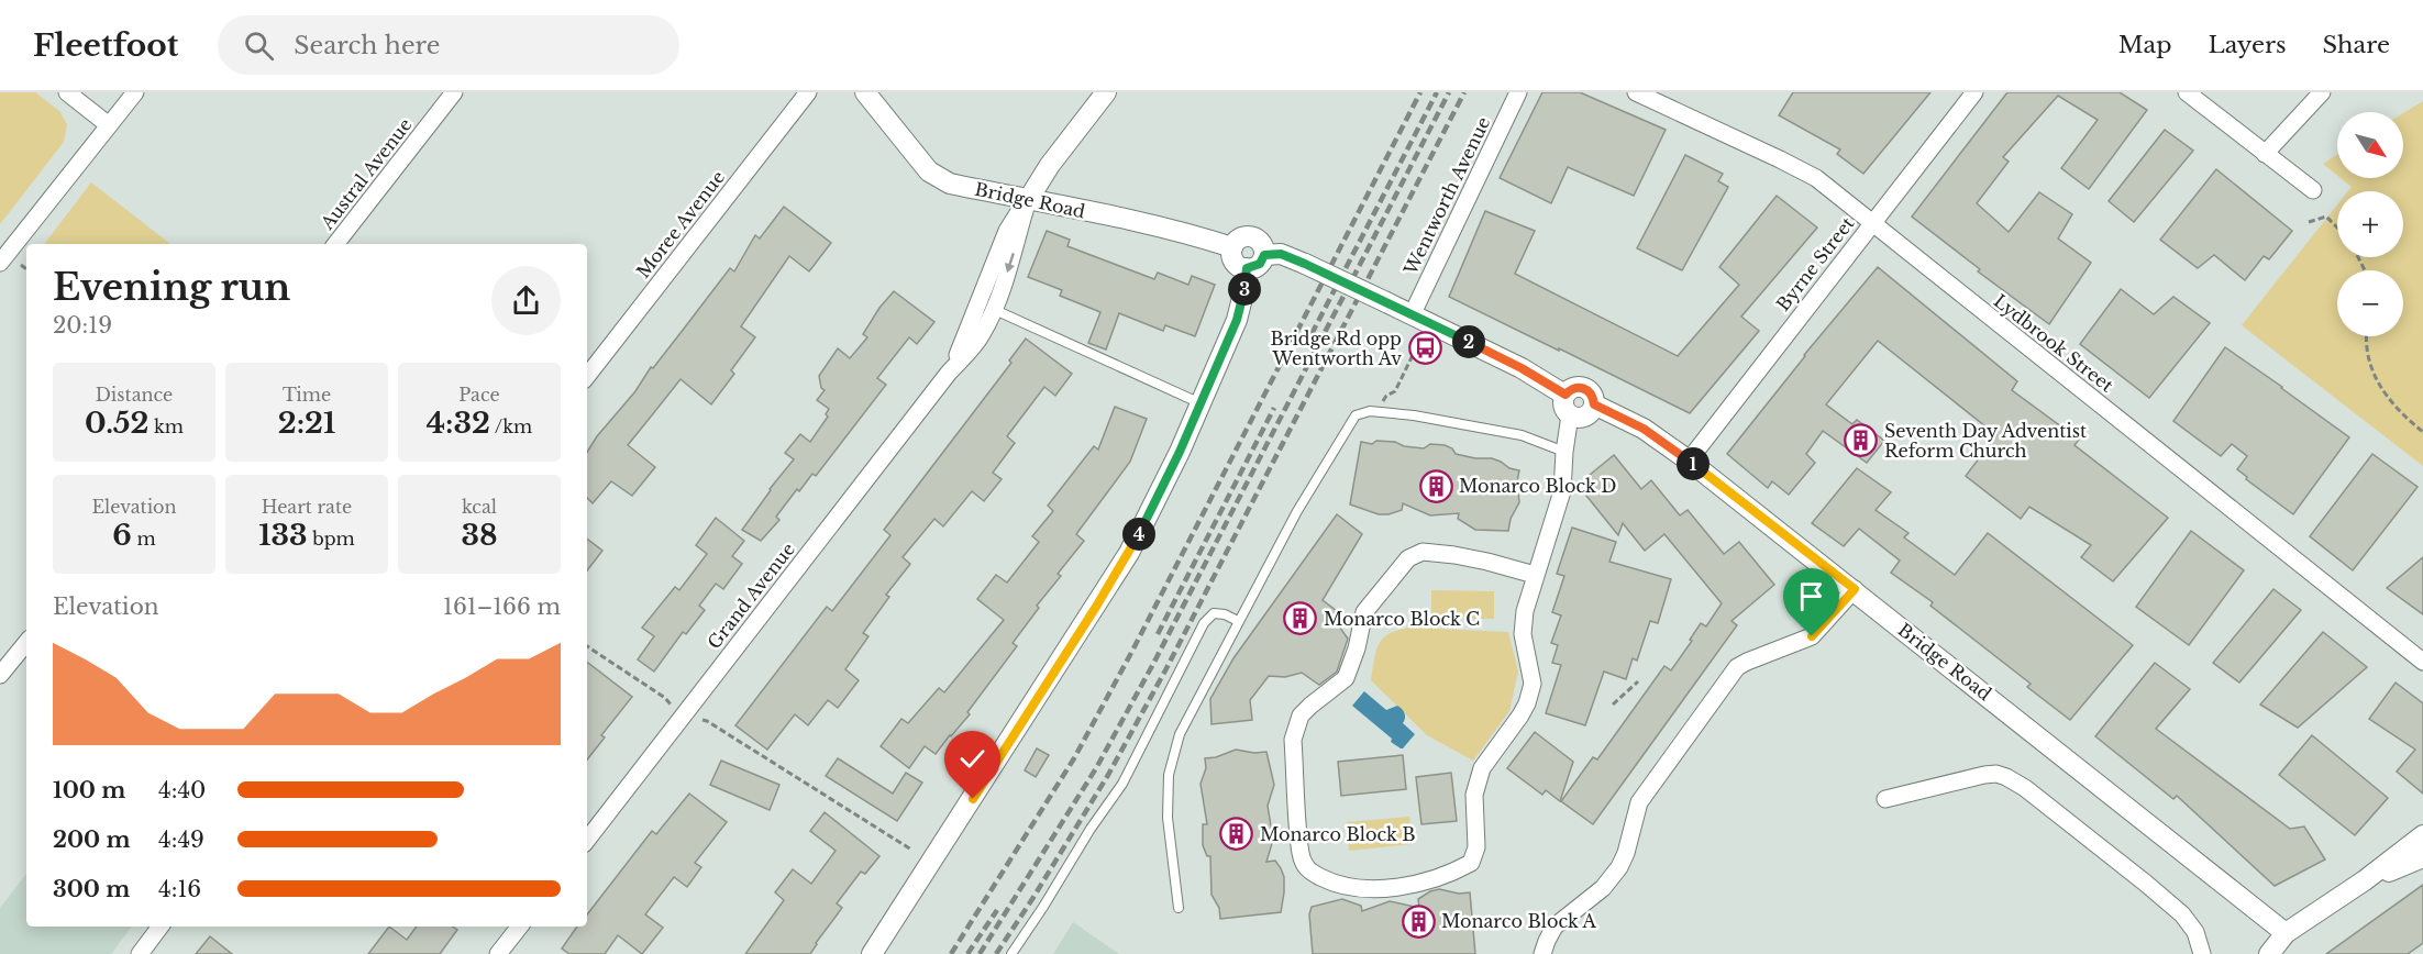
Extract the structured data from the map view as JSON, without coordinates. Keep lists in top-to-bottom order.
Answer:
{
  "streets": {
    "street": [
      "Austral Avenue",
      "Wentworth Avenue",
      "Bridge Road",
      "Moree Avenue",
      "Byrne Street",
      "Lydbrook Street",
      "Grand Avenue"
    ]
  },
  "crossings": [
    ["Bridge Road", "Byrne Street"],
    ["Bridge Road", "Grand Avenue"],
    ["Byrne Street", "Lydbrook Street"]
  ],
  "places": {
    "bus stop": ["Bridge Rd opp Wentworth Av"],
    "building": [
      "Seventh Day Adventist Reform Church",
      "Monarco Block D",
      "Monarco Block C",
      "Monarco Block B",
      "Monarco Block A"
    ]
  },
  "north": "bottom right",
  "page": {
    "header": "Fleetfoot",
    "search": "Search here",
    "nav": ["Map", "Layers", "Share"],
    "map_buttons": ["+", "−"],
    "heading": ["Evening run", "20:19"],
    "pins": [
      "3",
      "2",
      "1",
      "4"
    ],
    "stats": [
      ["Distance", "0.52 km"],
      ["Time", "2:21"],
      ["Pace", "4:32 /km"],
      ["Elevation", "6 m"],
      ["Heart rate", "133 bpm"],
      ["kcal", "38"]
    ],
    "chart": ["Elevation", "161–166 m"],
    "list": [
      {
        "name": "100 m",
        "note": "4:40"
      },
      {
        "name": "200 m",
        "note": "4:49"
      },
      {
        "name": "300 m",
        "note": "4:16"
      }
    ]
  }
}
